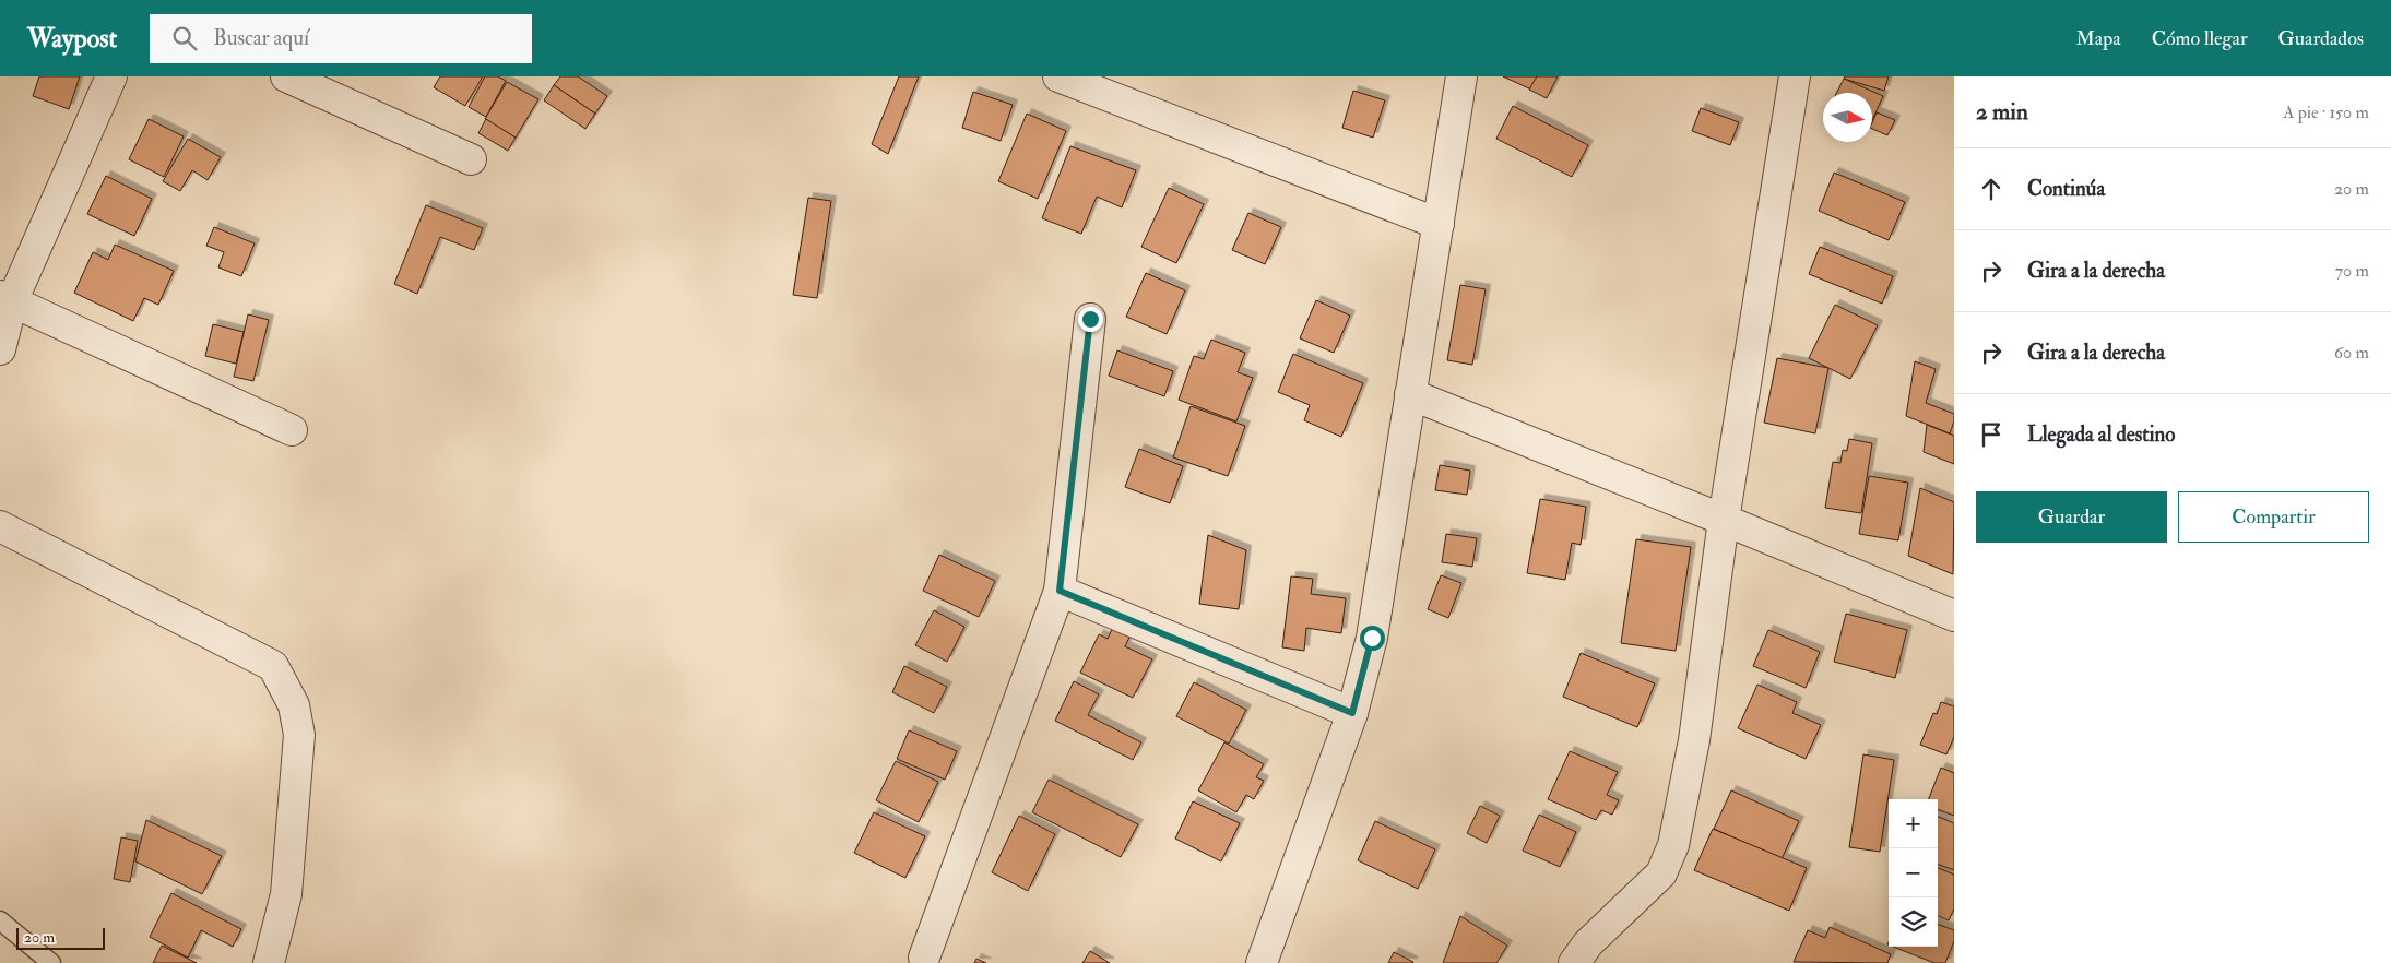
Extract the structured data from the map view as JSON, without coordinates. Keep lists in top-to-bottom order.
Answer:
{
  "scale_bar": "20 m",
  "north": "right",
  "page": {
    "header": "Waypost",
    "search": "Buscar aquí",
    "nav": ["Mapa", "Cómo llegar", "Guardados"],
    "heading": ["2 min", "A pie · 150 m"],
    "list": [
      ["Continúa", "20 m"],
      ["Gira a la derecha", "70 m"],
      ["Gira a la derecha", "60 m"],
      "Llegada al destino"
    ],
    "buttons": ["Guardar", "Compartir"],
    "map_buttons": ["+", "−"],
    "scale": "20 m"
  }
}
